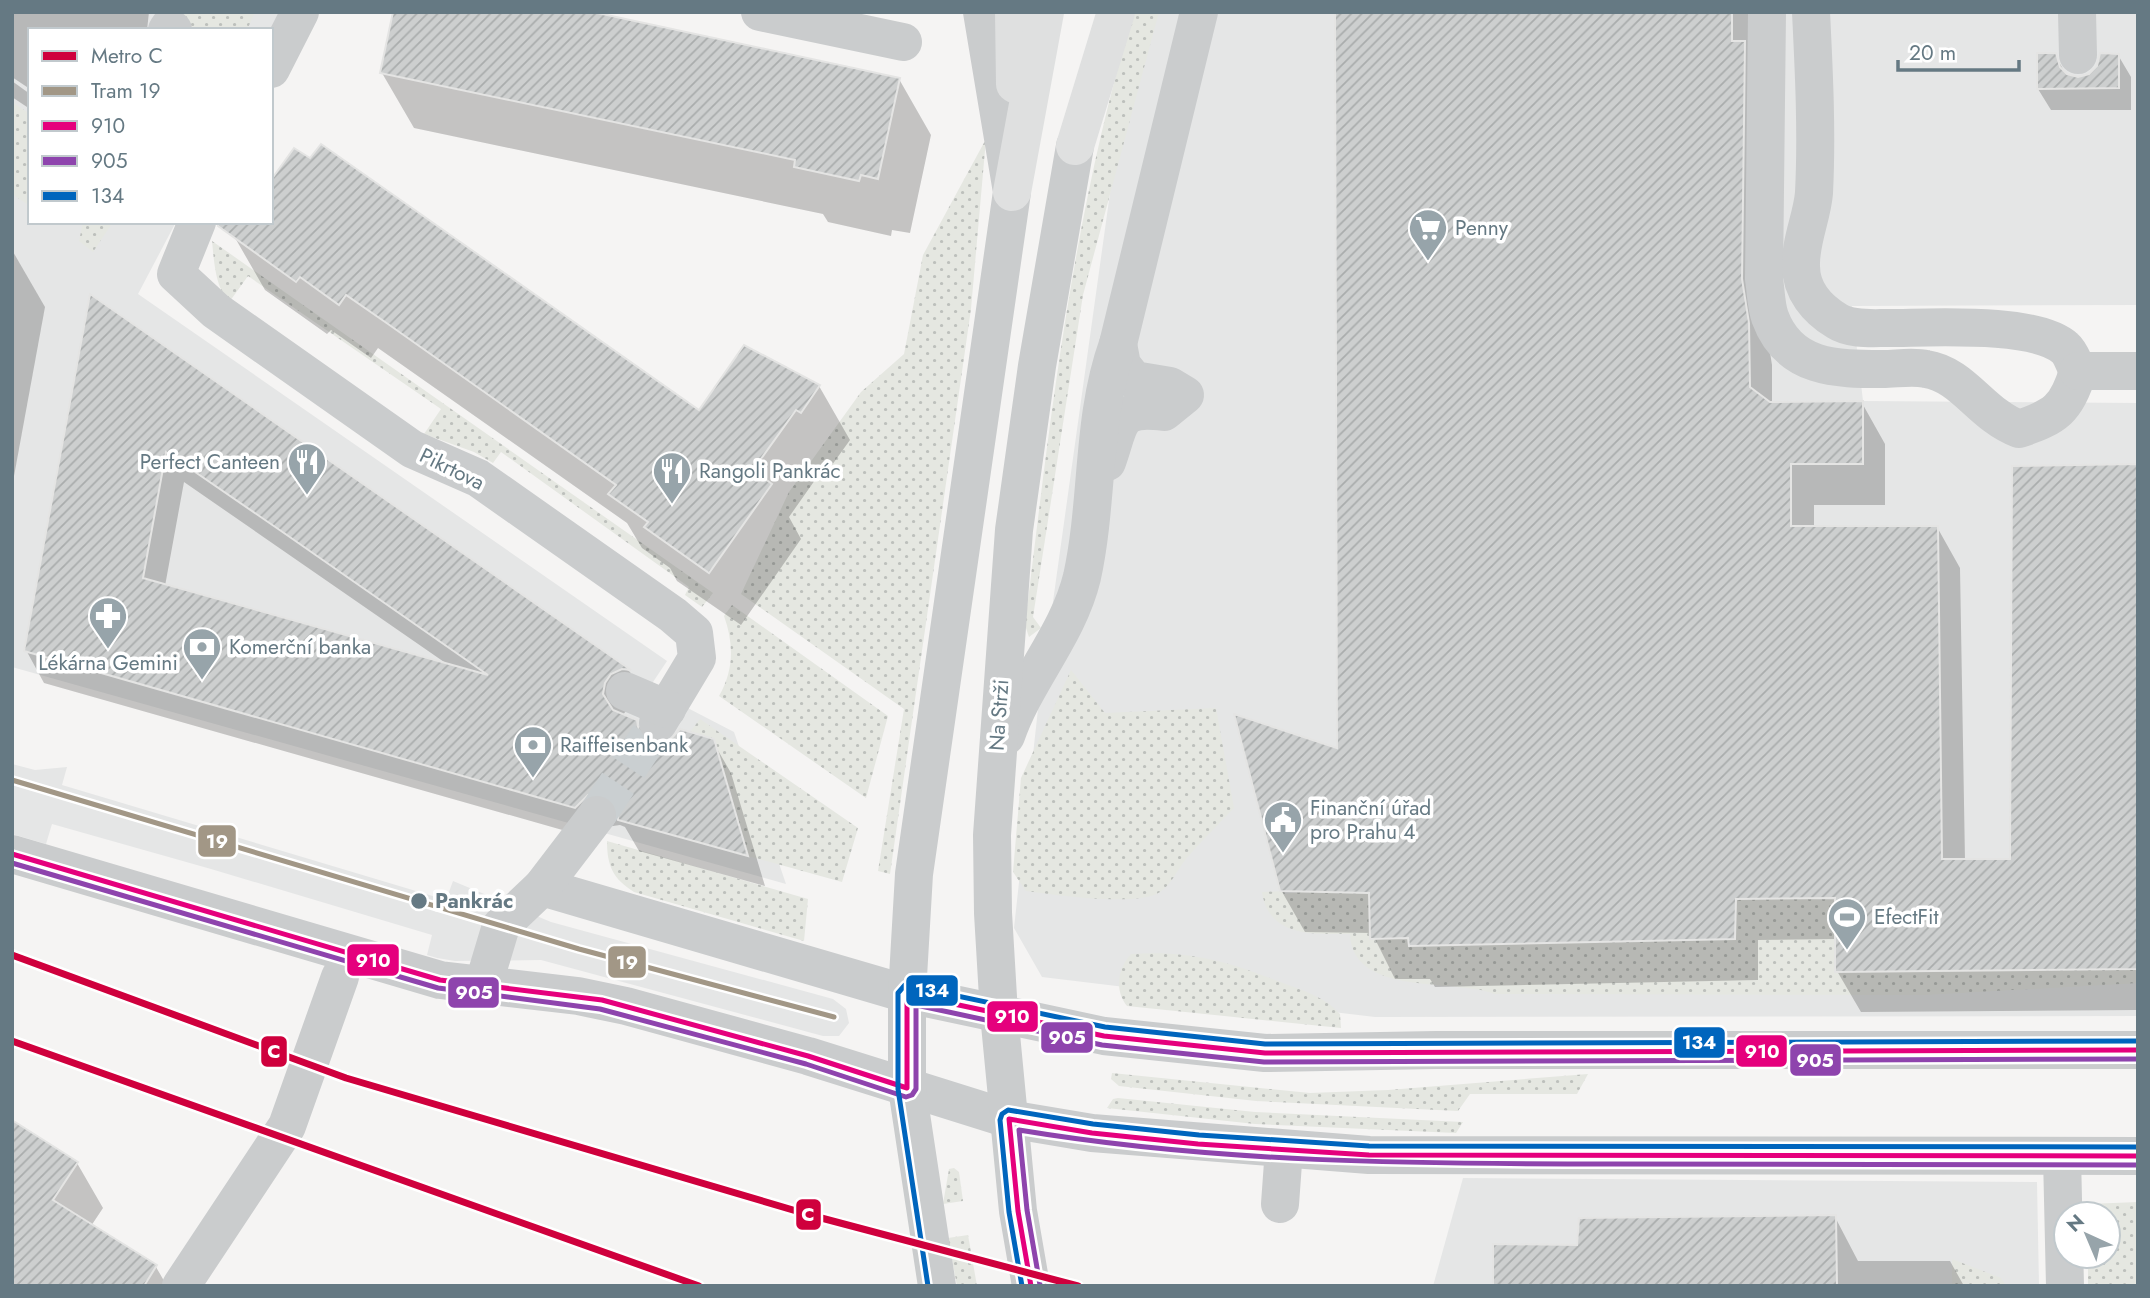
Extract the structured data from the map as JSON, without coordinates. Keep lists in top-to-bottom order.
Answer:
{
  "streets": {
    "street": ["Pikrtova", "Na Strži"]
  },
  "places": {
    "supermarket": ["Penny"],
    "restaurant": ["Perfect Canteen", "Rangoli Pankrác"],
    "pharmacy": ["Lékárna Gemini"],
    "bank": ["Komerční banka", "Raiffeisenbank"],
    "public building": ["Finanční úřad pro Prahu 4"],
    "other": ["Pankrác"],
    "sports": ["EfectFit"]
  },
  "lines": [
    "tram line 19",
    "transit line 910",
    "transit line 905",
    "metro line C",
    "transit line 134"
  ],
  "legend": [
    "Metro C",
    "Tram 19",
    "910",
    "905",
    "134"
  ],
  "scale_bar": "20 m",
  "north": "top left"
}
